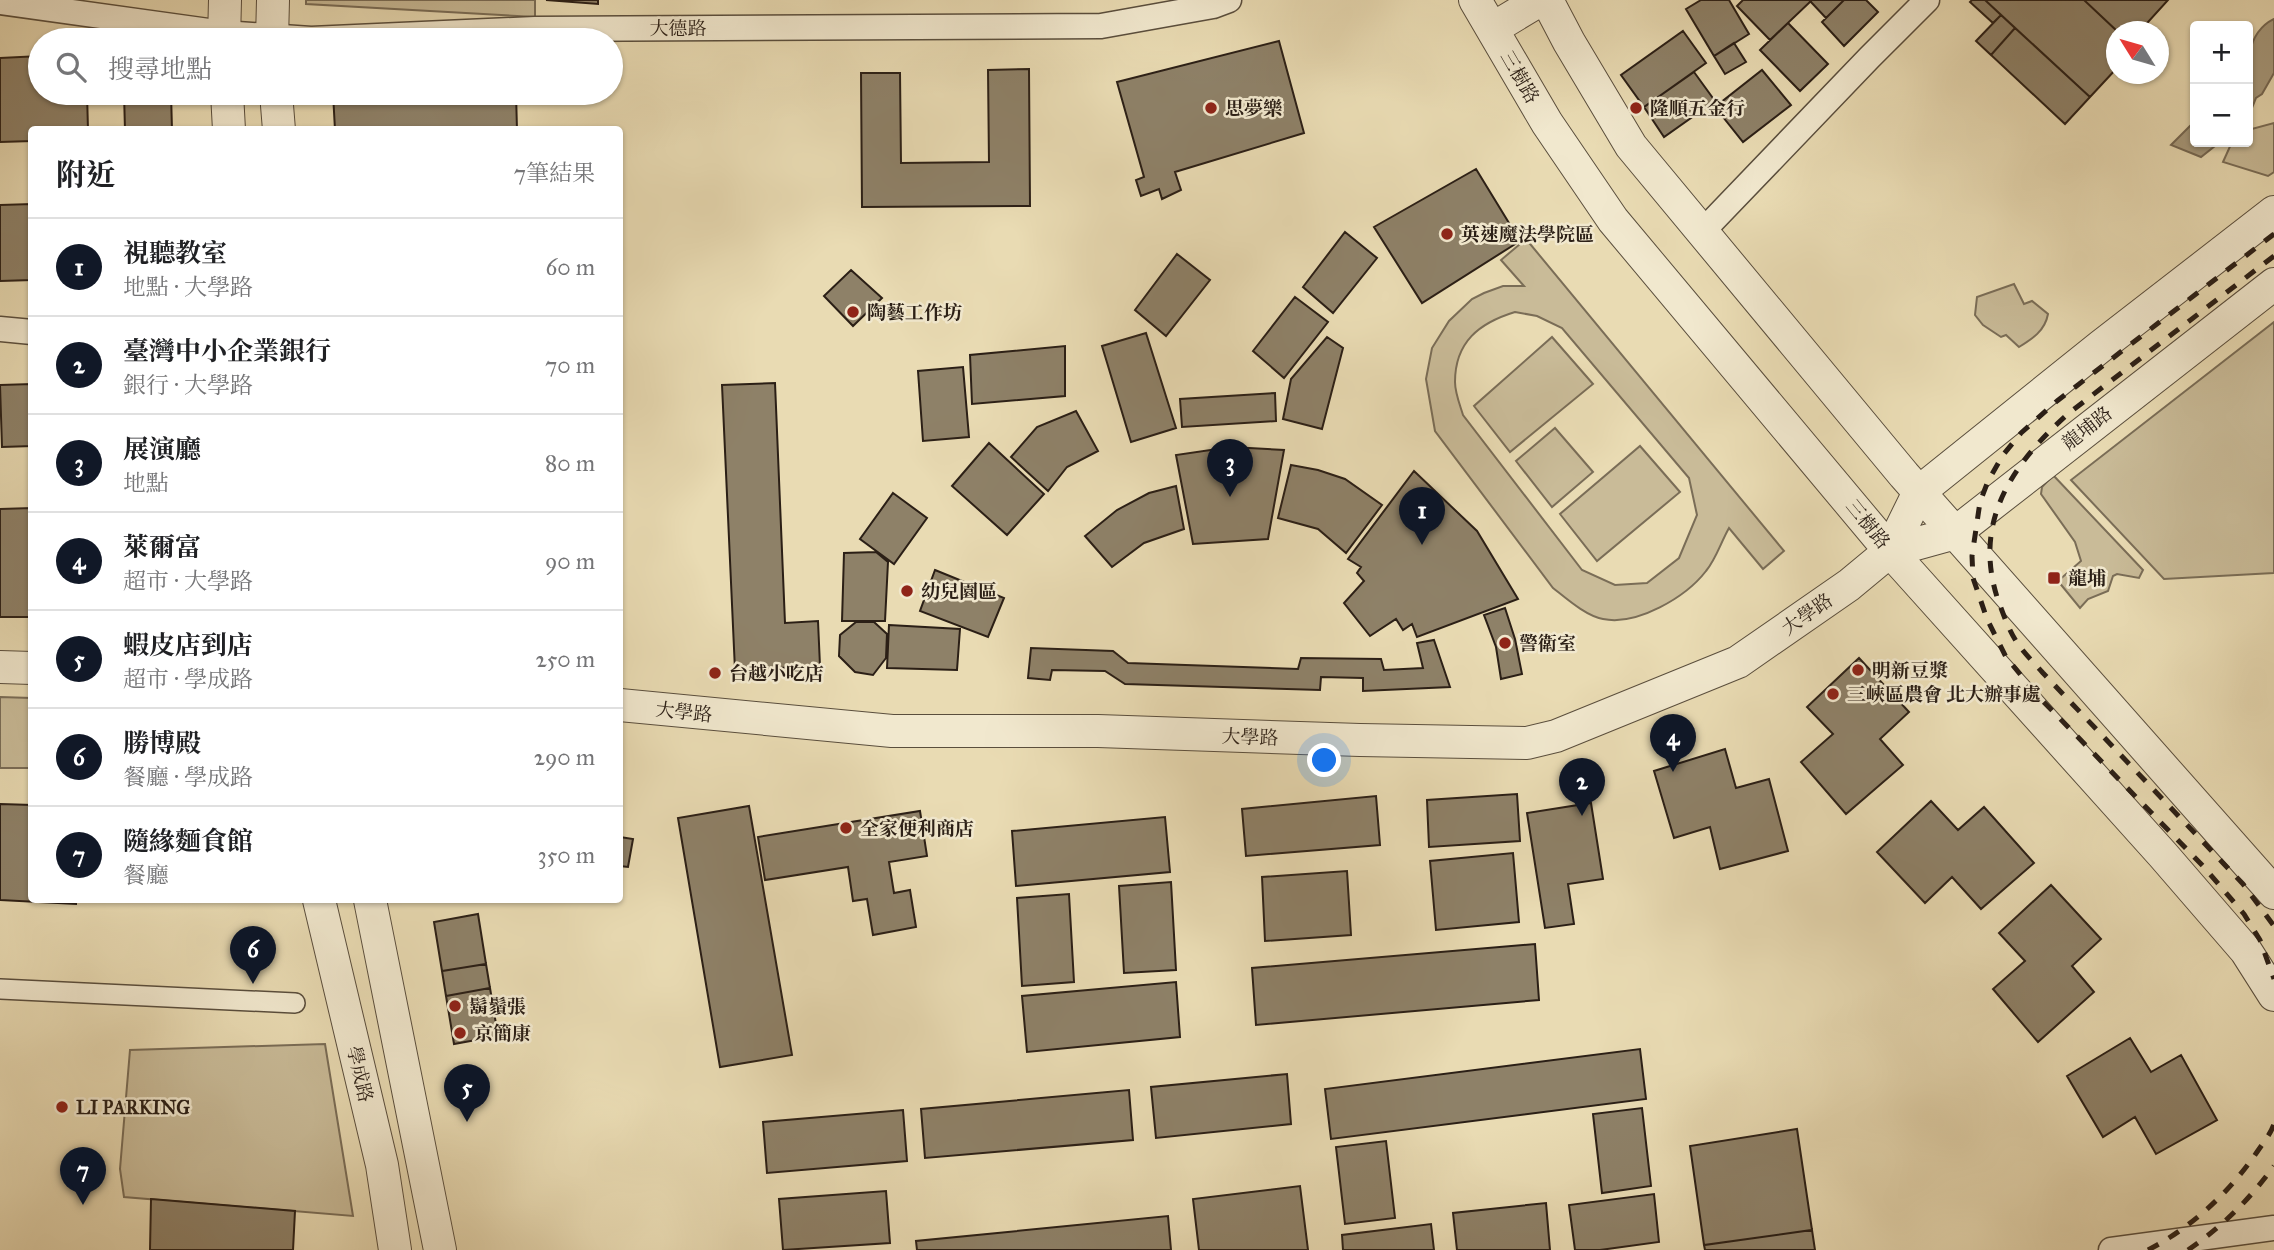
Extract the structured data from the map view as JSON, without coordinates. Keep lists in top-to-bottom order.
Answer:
{
  "streets": {
    "street": [
      "大德路",
      "三樹路",
      "龍埔路",
      "大學路",
      "學成路"
    ]
  },
  "crossings": [
    ["三樹路", "龍埔路"],
    ["三樹路", "大學路"],
    ["龍埔路", "大學路"]
  ],
  "places": {
    "other": [
      "思夢樂",
      "隆順五金行",
      "英速魔法學院區",
      "陶藝工作坊",
      "幼兒園區",
      "警衛室",
      "明新豆漿",
      "台越小吃店",
      "三峽區農會 北大辦事處",
      "全家便利商店",
      "鬍鬚張",
      "京簡康",
      "LI PARKING"
    ],
    "transit": ["龍埔"]
  },
  "north": "top left",
  "page": {
    "map_buttons": ["+", "−"],
    "search": "搜尋地點",
    "heading": ["附近", "7筆結果"],
    "list": [
      {
        "mark": "1",
        "name": "視聽教室",
        "note": "地點 · 大學路",
        "value": "60 m"
      },
      {
        "mark": "2",
        "name": "臺灣中小企業銀行",
        "note": "銀行 · 大學路",
        "value": "70 m"
      },
      {
        "mark": "3",
        "name": "展演廳",
        "note": "地點",
        "value": "80 m"
      },
      {
        "mark": "4",
        "name": "萊爾富",
        "note": "超市 · 大學路",
        "value": "90 m"
      },
      {
        "mark": "5",
        "name": "蝦皮店到店",
        "note": "超市 · 學成路",
        "value": "250 m"
      },
      {
        "mark": "6",
        "name": "勝博殿",
        "note": "餐廳 · 學成路",
        "value": "290 m"
      },
      {
        "mark": "7",
        "name": "隨緣麵食館",
        "note": "餐廳",
        "value": "350 m"
      }
    ],
    "pins": [
      "3",
      "1",
      "4",
      "2",
      "6",
      "5",
      "7"
    ]
  }
}
